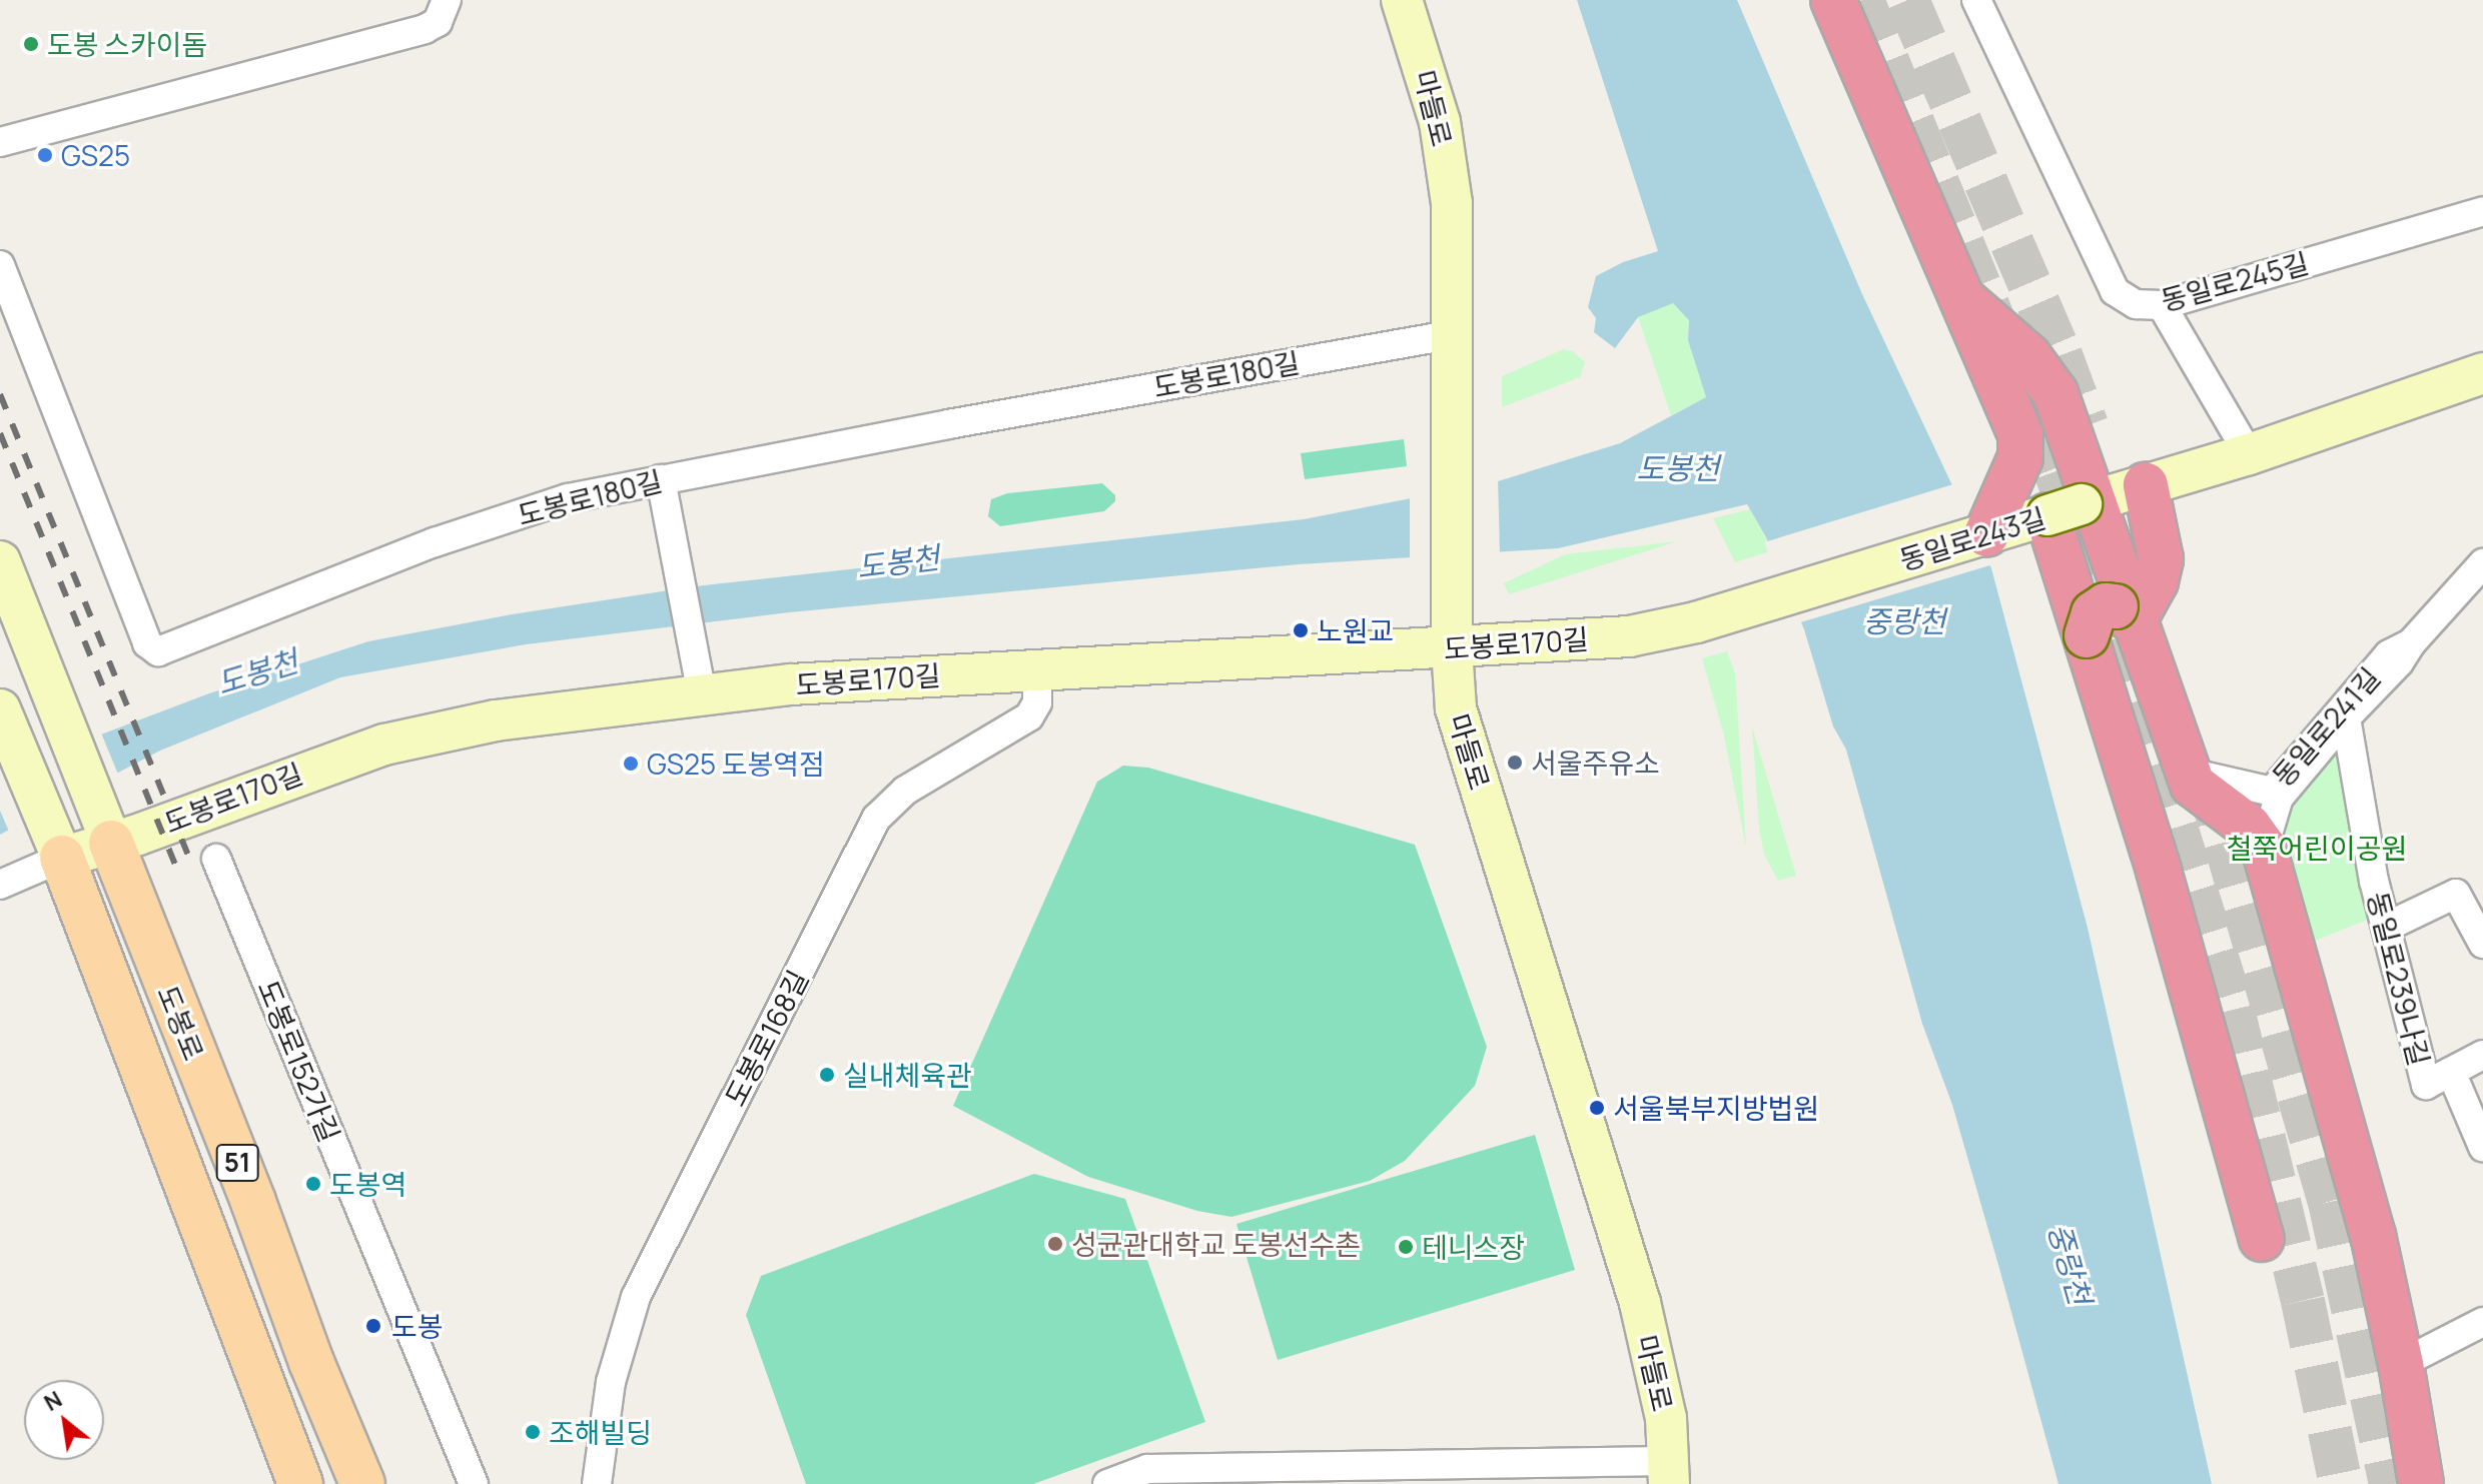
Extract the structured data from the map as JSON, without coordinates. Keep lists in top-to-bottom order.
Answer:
{
  "streets": {
    "main road": [
      "마들로",
      "동일로243길",
      "도봉로170길",
      "도봉로",
      "51"
    ],
    "street": [
      "동일로245길",
      "도봉로180길",
      "동일로241길",
      "동일로239나길",
      "도봉로168길",
      "도봉로152가길"
    ]
  },
  "crossings": [
    ["마들로", "도봉로180길"],
    ["마들로", "도봉로170길"],
    ["동일로243길", "도봉로170길"],
    ["도봉로170길", "도봉로"],
    ["도봉로170길", "도봉로168길"],
    ["동일로241길", "동일로239나길"]
  ],
  "water": ["도봉천", "중랑천"],
  "parks": ["철쭉어린이공원"],
  "places": [
    "도봉 스카이돔",
    "GS25",
    "노원교",
    "서울주유소",
    "GS25 도봉역점",
    "실내체육관",
    "서울북부지방법원",
    "도봉역",
    "성균관대학교 도봉선수촌",
    "테니스장",
    "도봉",
    "조해빌딩"
  ],
  "north": "top left"
}
